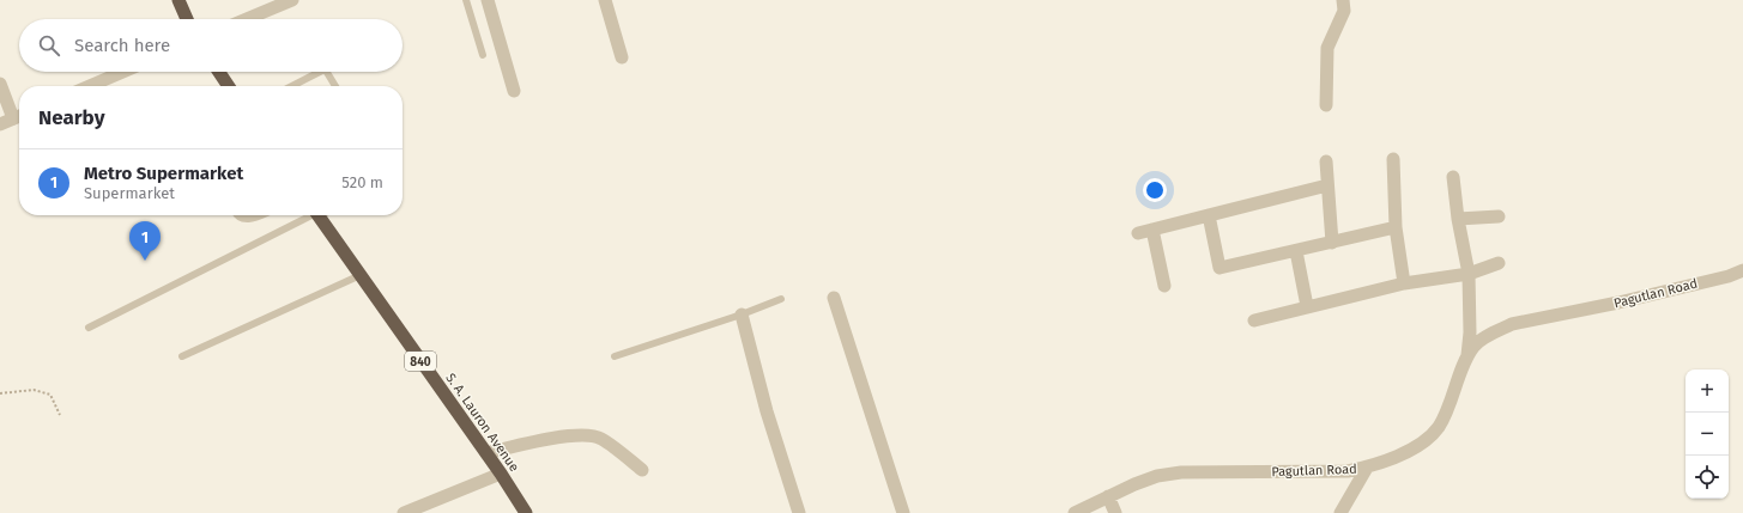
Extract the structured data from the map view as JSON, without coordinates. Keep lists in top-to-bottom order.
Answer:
{
  "streets": {
    "highway": ["840", "S. A. Lauron Avenue"],
    "street": ["Pagutlan Road"]
  },
  "page": {
    "search": "Search here",
    "heading": "Nearby",
    "list": [
      {
        "mark": "1",
        "name": "Metro Supermarket",
        "note": "Supermarket",
        "value": "520 m"
      }
    ],
    "pins": "1",
    "map_buttons": ["+", "−"]
  }
}
